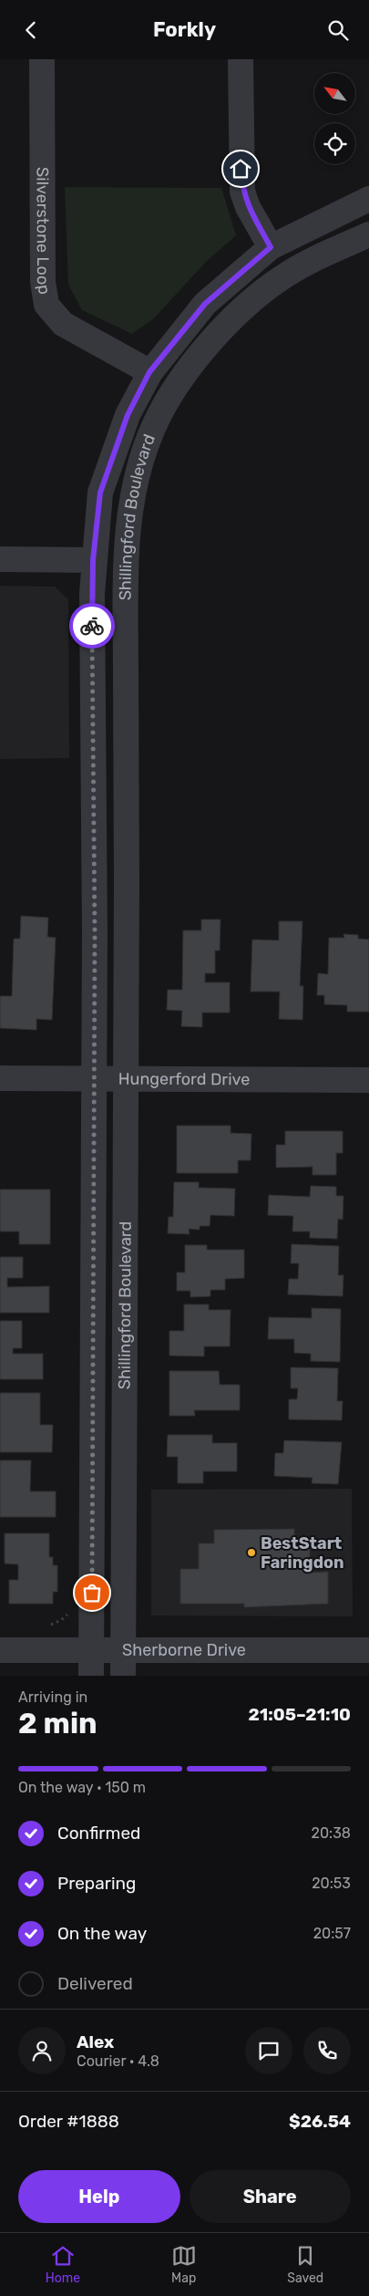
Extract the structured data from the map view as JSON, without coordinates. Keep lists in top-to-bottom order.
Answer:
{
  "streets": {
    "street": [
      "Silverstone Loop",
      "Shillingford Boulevard",
      "Hungerford Drive",
      "Sherborne Drive"
    ]
  },
  "crossings": [
    ["Silverstone Loop", "Shillingford Boulevard"],
    ["Shillingford Boulevard", "Hungerford Drive"],
    ["Shillingford Boulevard", "Sherborne Drive"]
  ],
  "places": ["BestStart Faringdon"],
  "north": "top left",
  "page": {
    "header": "Forkly",
    "heading": ["2 min", "Arriving in", "21:05–21:10"],
    "panel": [
      "Alex",
      "Courier · 4.8",
      "Order #1888",
      "$26.54"
    ],
    "bar": "On the way · 150 m",
    "list": [
      ["Confirmed", "20:38"],
      ["Preparing", "20:53"],
      ["On the way", "20:57"],
      "Delivered"
    ],
    "buttons": ["Help", "Share"],
    "tabs": ["Home", "Map", "Saved"]
  }
}
